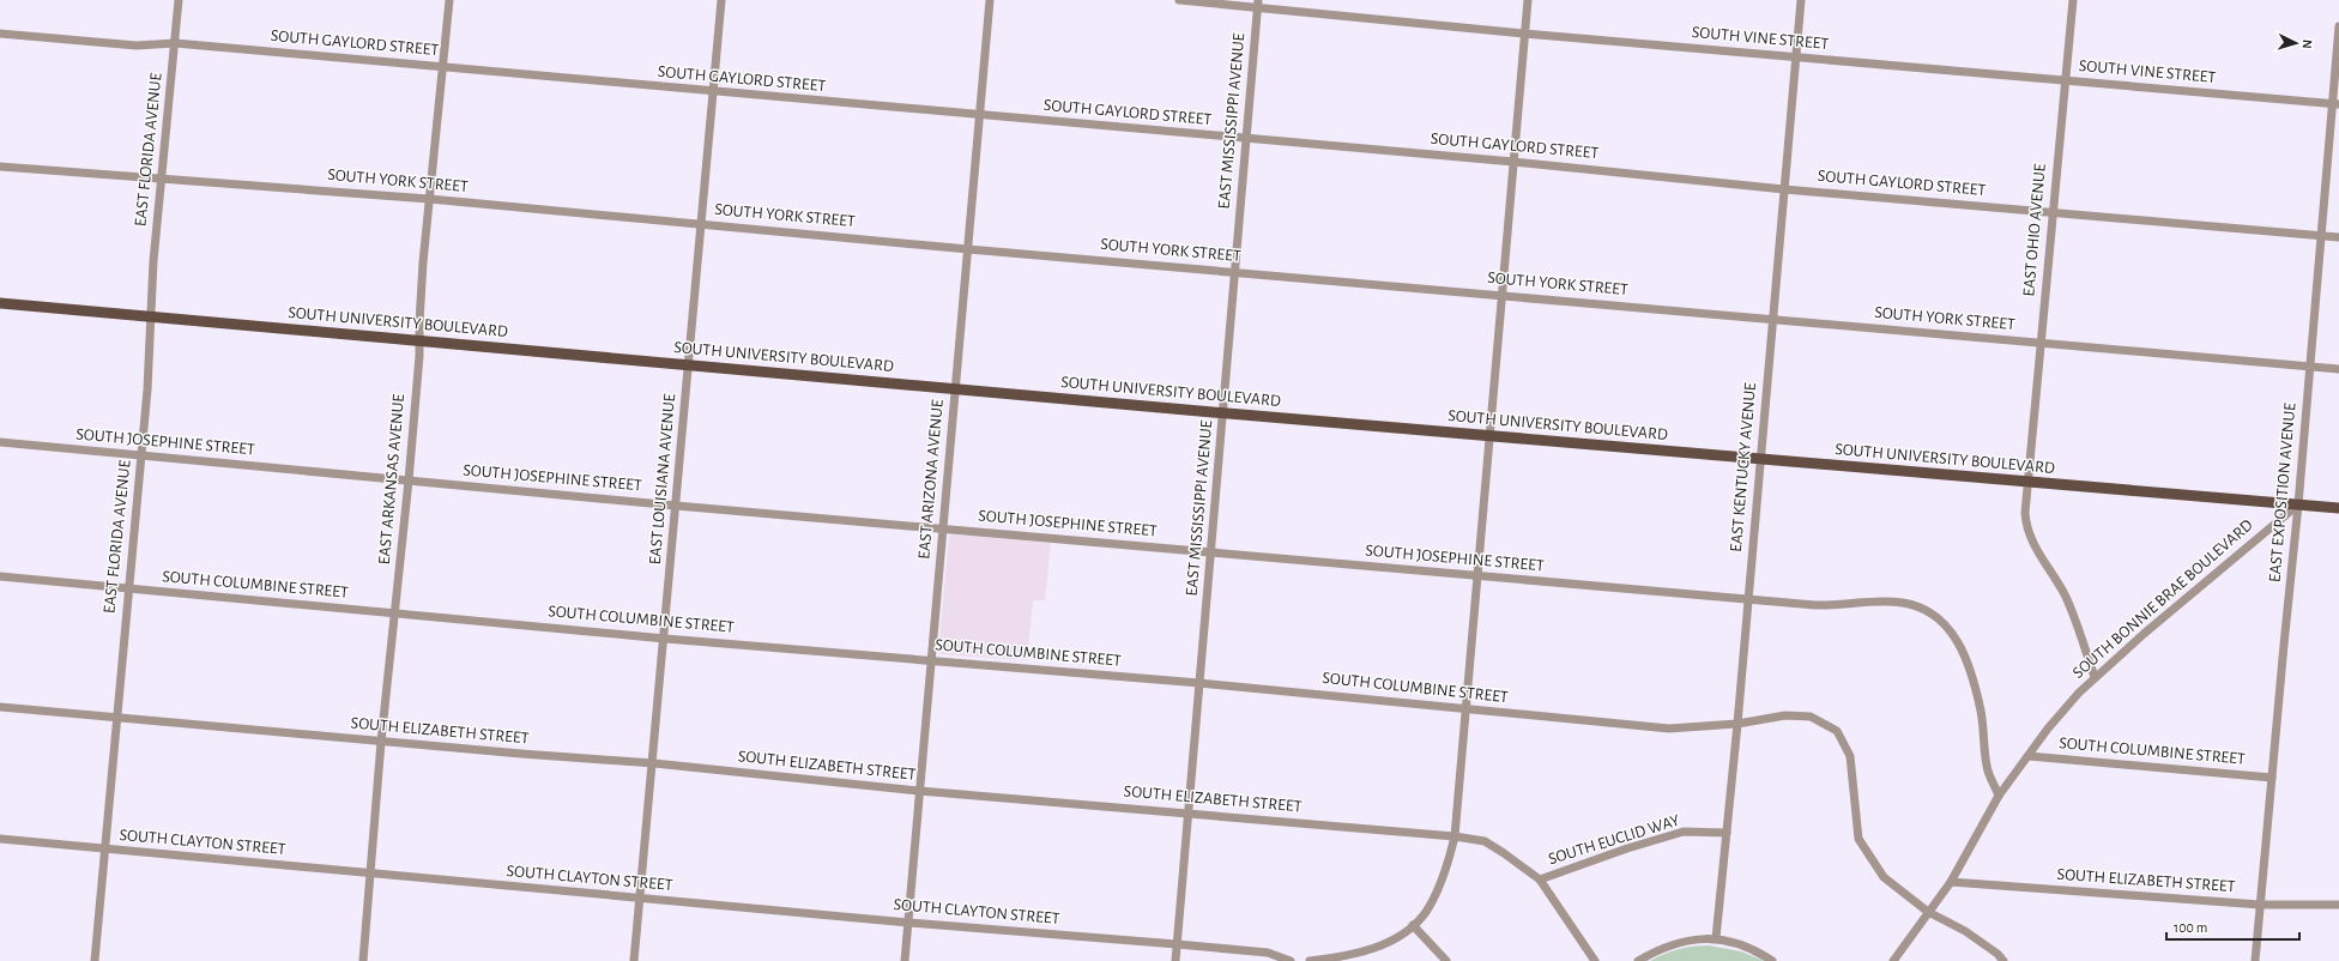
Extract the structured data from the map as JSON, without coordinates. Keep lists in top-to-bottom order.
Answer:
{
  "streets": {
    "main road": ["SOUTH UNIVERSITY BOULEVARD"],
    "street": [
      "SOUTH VINE STREET",
      "SOUTH GAYLORD STREET",
      "EAST MISSISSIPPI AVENUE",
      "EAST FLORIDA AVENUE",
      "SOUTH YORK STREET",
      "EAST OHIO AVENUE",
      "SOUTH JOSEPHINE STREET",
      "EAST KENTUCKY AVENUE",
      "EAST ARKANSAS AVENUE",
      "EAST LOUISIANA AVENUE",
      "EAST ARIZONA AVENUE",
      "EAST EXPOSITION AVENUE",
      "SOUTH COLUMBINE STREET",
      "SOUTH BONNIE BRAE BOULEVARD",
      "SOUTH ELIZABETH STREET",
      "SOUTH EUCLID WAY",
      "SOUTH CLAYTON STREET"
    ]
  },
  "crossings": [
    ["SOUTH VINE STREET", "EAST MISSISSIPPI AVENUE"],
    ["SOUTH VINE STREET", "EAST OHIO AVENUE"],
    ["SOUTH VINE STREET", "EAST KENTUCKY AVENUE"],
    ["SOUTH VINE STREET", "EAST EXPOSITION AVENUE"],
    ["SOUTH GAYLORD STREET", "EAST MISSISSIPPI AVENUE"],
    ["SOUTH GAYLORD STREET", "EAST FLORIDA AVENUE"],
    ["SOUTH GAYLORD STREET", "EAST OHIO AVENUE"],
    ["SOUTH GAYLORD STREET", "EAST KENTUCKY AVENUE"],
    ["SOUTH GAYLORD STREET", "EAST ARKANSAS AVENUE"],
    ["SOUTH GAYLORD STREET", "EAST LOUISIANA AVENUE"],
    ["SOUTH GAYLORD STREET", "EAST ARIZONA AVENUE"],
    ["SOUTH GAYLORD STREET", "EAST EXPOSITION AVENUE"],
    ["EAST MISSISSIPPI AVENUE", "SOUTH YORK STREET"],
    ["EAST MISSISSIPPI AVENUE", "SOUTH UNIVERSITY BOULEVARD"],
    ["EAST MISSISSIPPI AVENUE", "SOUTH JOSEPHINE STREET"],
    ["EAST MISSISSIPPI AVENUE", "SOUTH COLUMBINE STREET"],
    ["EAST MISSISSIPPI AVENUE", "SOUTH ELIZABETH STREET"],
    ["EAST MISSISSIPPI AVENUE", "SOUTH CLAYTON STREET"],
    ["EAST FLORIDA AVENUE", "SOUTH YORK STREET"],
    ["EAST FLORIDA AVENUE", "SOUTH UNIVERSITY BOULEVARD"],
    ["EAST FLORIDA AVENUE", "SOUTH JOSEPHINE STREET"],
    ["EAST FLORIDA AVENUE", "SOUTH COLUMBINE STREET"],
    ["EAST FLORIDA AVENUE", "SOUTH ELIZABETH STREET"],
    ["EAST FLORIDA AVENUE", "SOUTH CLAYTON STREET"],
    ["SOUTH YORK STREET", "EAST OHIO AVENUE"],
    ["SOUTH YORK STREET", "EAST KENTUCKY AVENUE"],
    ["SOUTH YORK STREET", "EAST ARKANSAS AVENUE"],
    ["SOUTH YORK STREET", "EAST LOUISIANA AVENUE"],
    ["SOUTH YORK STREET", "EAST ARIZONA AVENUE"],
    ["SOUTH YORK STREET", "EAST EXPOSITION AVENUE"],
    ["EAST OHIO AVENUE", "SOUTH UNIVERSITY BOULEVARD"],
    ["EAST OHIO AVENUE", "SOUTH BONNIE BRAE BOULEVARD"],
    ["SOUTH UNIVERSITY BOULEVARD", "EAST KENTUCKY AVENUE"],
    ["SOUTH UNIVERSITY BOULEVARD", "EAST ARKANSAS AVENUE"],
    ["SOUTH UNIVERSITY BOULEVARD", "EAST LOUISIANA AVENUE"],
    ["SOUTH UNIVERSITY BOULEVARD", "EAST ARIZONA AVENUE"],
    ["SOUTH UNIVERSITY BOULEVARD", "EAST EXPOSITION AVENUE"],
    ["SOUTH UNIVERSITY BOULEVARD", "SOUTH BONNIE BRAE BOULEVARD"],
    ["SOUTH JOSEPHINE STREET", "EAST KENTUCKY AVENUE"],
    ["SOUTH JOSEPHINE STREET", "EAST ARKANSAS AVENUE"],
    ["SOUTH JOSEPHINE STREET", "EAST LOUISIANA AVENUE"],
    ["SOUTH JOSEPHINE STREET", "EAST ARIZONA AVENUE"],
    ["SOUTH JOSEPHINE STREET", "SOUTH BONNIE BRAE BOULEVARD"],
    ["EAST KENTUCKY AVENUE", "SOUTH COLUMBINE STREET"],
    ["EAST KENTUCKY AVENUE", "SOUTH EUCLID WAY"],
    ["EAST ARKANSAS AVENUE", "SOUTH COLUMBINE STREET"],
    ["EAST ARKANSAS AVENUE", "SOUTH ELIZABETH STREET"],
    ["EAST ARKANSAS AVENUE", "SOUTH CLAYTON STREET"],
    ["EAST LOUISIANA AVENUE", "SOUTH COLUMBINE STREET"],
    ["EAST LOUISIANA AVENUE", "SOUTH ELIZABETH STREET"],
    ["EAST LOUISIANA AVENUE", "SOUTH CLAYTON STREET"],
    ["EAST ARIZONA AVENUE", "SOUTH COLUMBINE STREET"],
    ["EAST ARIZONA AVENUE", "SOUTH ELIZABETH STREET"],
    ["EAST ARIZONA AVENUE", "SOUTH CLAYTON STREET"],
    ["EAST EXPOSITION AVENUE", "SOUTH COLUMBINE STREET"],
    ["EAST EXPOSITION AVENUE", "SOUTH BONNIE BRAE BOULEVARD"],
    ["EAST EXPOSITION AVENUE", "SOUTH ELIZABETH STREET"],
    ["SOUTH COLUMBINE STREET", "SOUTH BONNIE BRAE BOULEVARD"],
    ["SOUTH BONNIE BRAE BOULEVARD", "SOUTH ELIZABETH STREET"],
    ["SOUTH ELIZABETH STREET", "SOUTH EUCLID WAY"]
  ],
  "scale_bar": "100 m",
  "north": "right"
}
